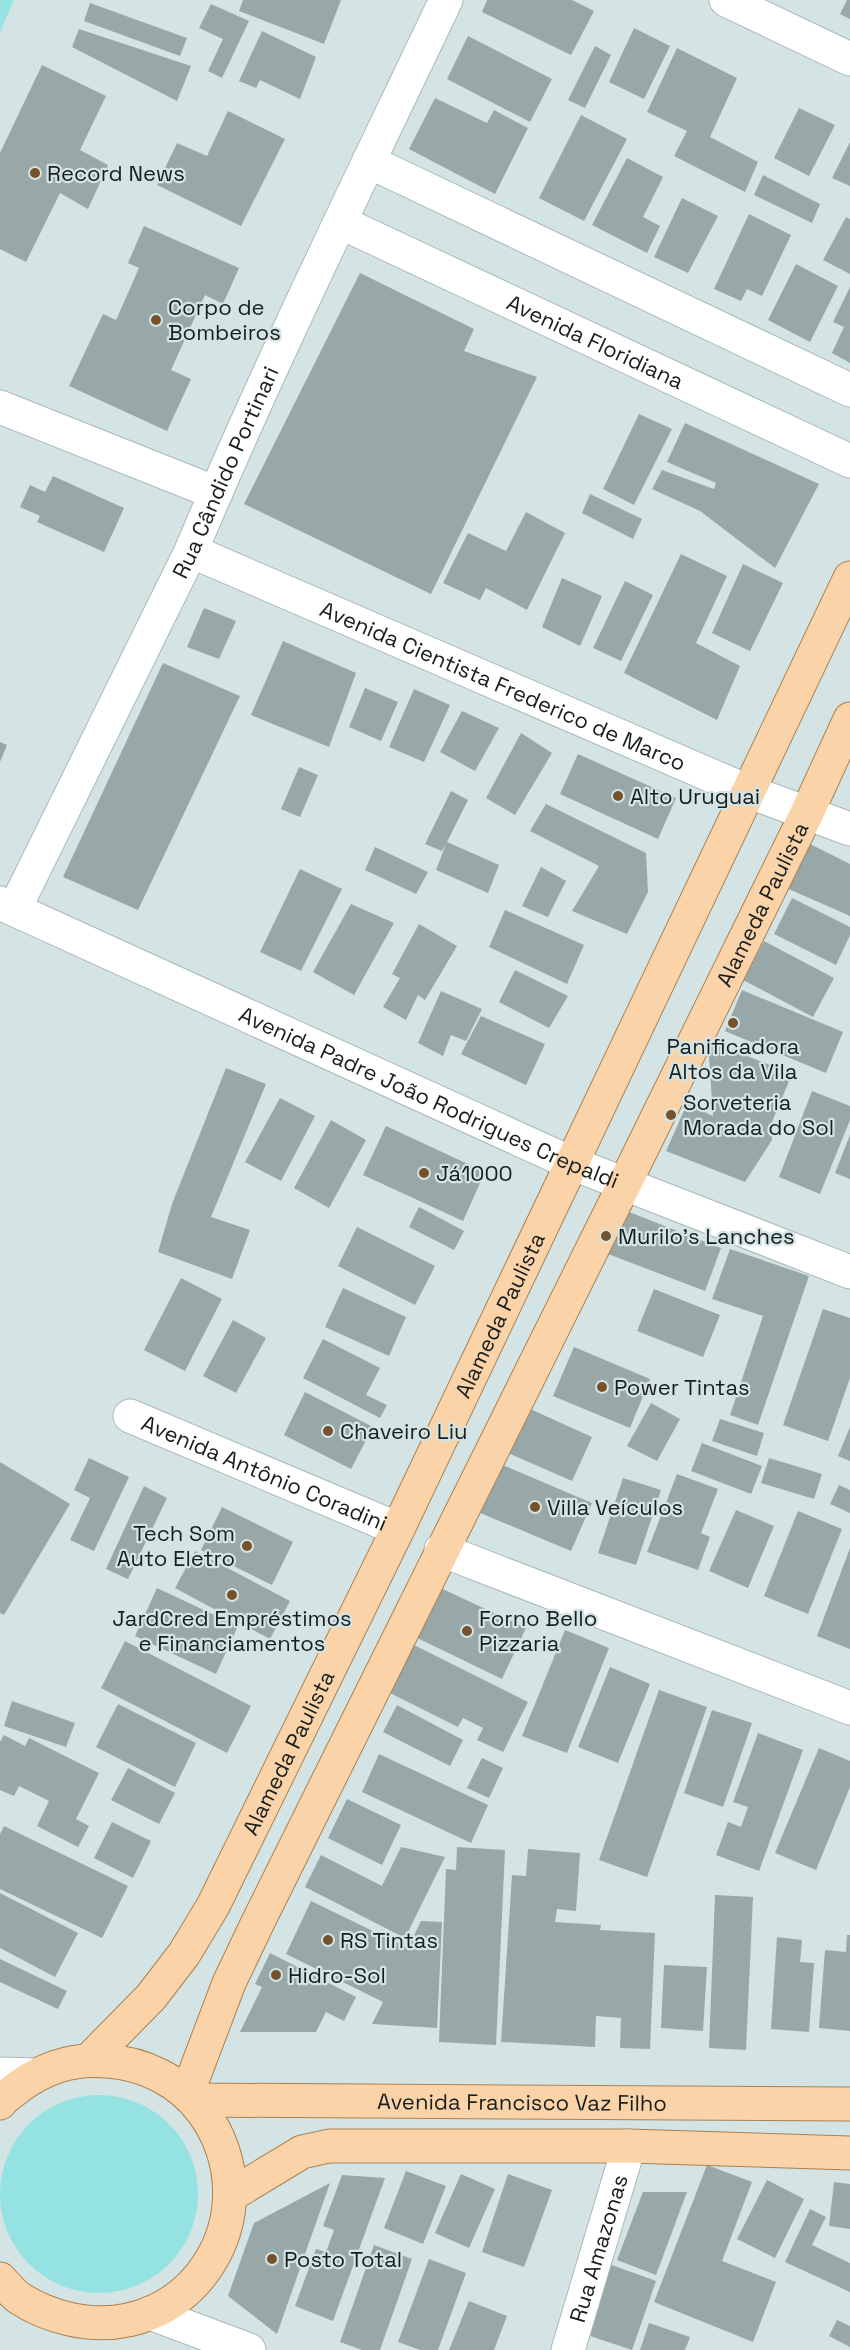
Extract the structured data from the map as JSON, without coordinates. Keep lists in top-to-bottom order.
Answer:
{
  "streets": {
    "main road": ["Alameda Paulista", "Avenida Francisco Vaz Filho"],
    "street": [
      "Avenida Floridiana",
      "Rua Cândido Portinari",
      "Avenida Cientista Frederico de Marco",
      "Avenida Padre João Rodrigues Crepaldi",
      "Avenida Antônio Coradini",
      "Rua Amazonas"
    ]
  },
  "crossings": [
    ["Avenida Floridiana", "Rua Cândido Portinari"],
    ["Rua Cândido Portinari", "Avenida Cientista Frederico de Marco"],
    ["Rua Cândido Portinari", "Avenida Padre João Rodrigues Crepaldi"],
    ["Avenida Cientista Frederico de Marco", "Alameda Paulista"],
    ["Alameda Paulista", "Avenida Padre João Rodrigues Crepaldi"],
    ["Alameda Paulista", "Avenida Antônio Coradini"],
    ["Alameda Paulista", "Avenida Francisco Vaz Filho"],
    ["Avenida Francisco Vaz Filho", "Rua Amazonas"]
  ],
  "places": [
    "Record News",
    "Corpo de Bombeiros",
    "Alto Uruguai",
    "Panificadora Altos da Vila",
    "Sorveteria Morada do Sol",
    "Já1000",
    "Murilo's Lanches",
    "Power Tintas",
    "Chaveiro Liu",
    "Villa Veículos",
    "Tech Som Auto Eletro",
    "JardCred Empréstimos e Financiamentos",
    "Forno Bello Pizzaria",
    "RS Tintas",
    "Hidro-Sol",
    "Posto Total"
  ]
}
